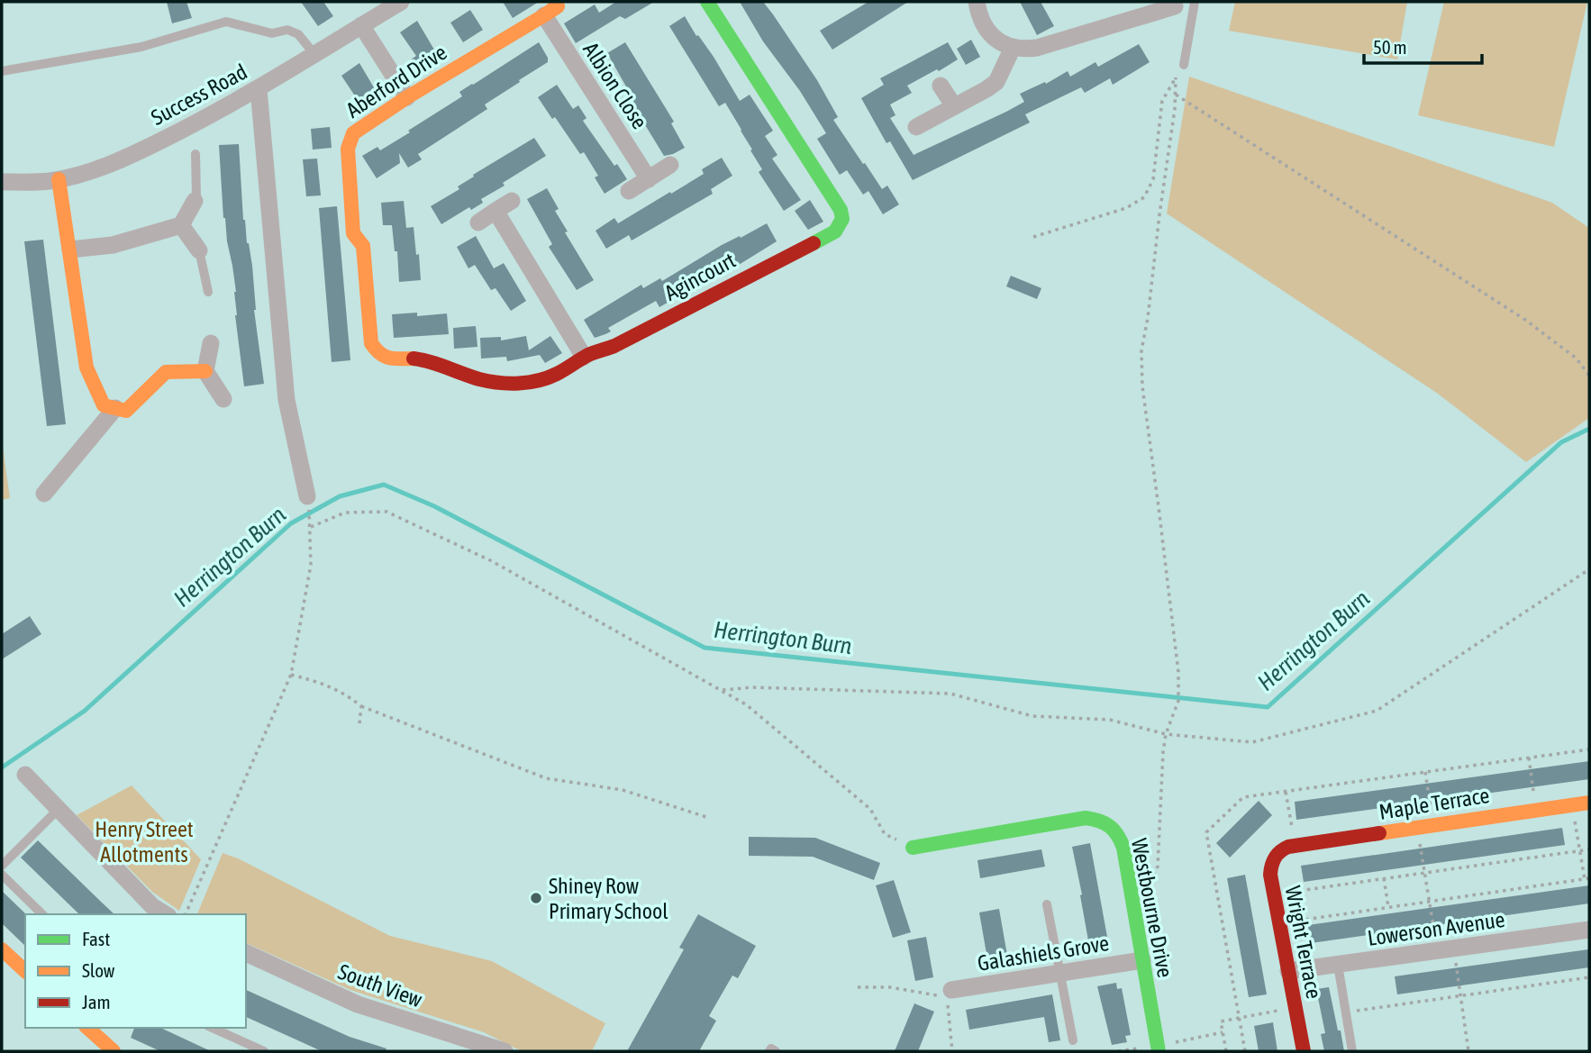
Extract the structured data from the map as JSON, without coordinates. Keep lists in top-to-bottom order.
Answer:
{
  "streets": {
    "street": [
      "Aberford Drive",
      "Albion Close",
      "Success Road",
      "Agincourt",
      "Maple Terrace",
      "Westbourne Drive",
      "Lowerson Avenue",
      "Wright Terrace",
      "Galashiels Grove",
      "South View"
    ]
  },
  "crossings": [
    ["Aberford Drive", "Albion Close"],
    ["Aberford Drive", "Agincourt"],
    ["Maple Terrace", "Wright Terrace"],
    ["Westbourne Drive", "Galashiels Grove"],
    ["Lowerson Avenue", "Wright Terrace"]
  ],
  "water": ["Herrington Burn"],
  "parks": ["Henry Street Allotments"],
  "places": ["Shiney Row Primary School"],
  "legend": ["Fast", "Slow", "Jam"],
  "scale_bar": "50 m"
}
